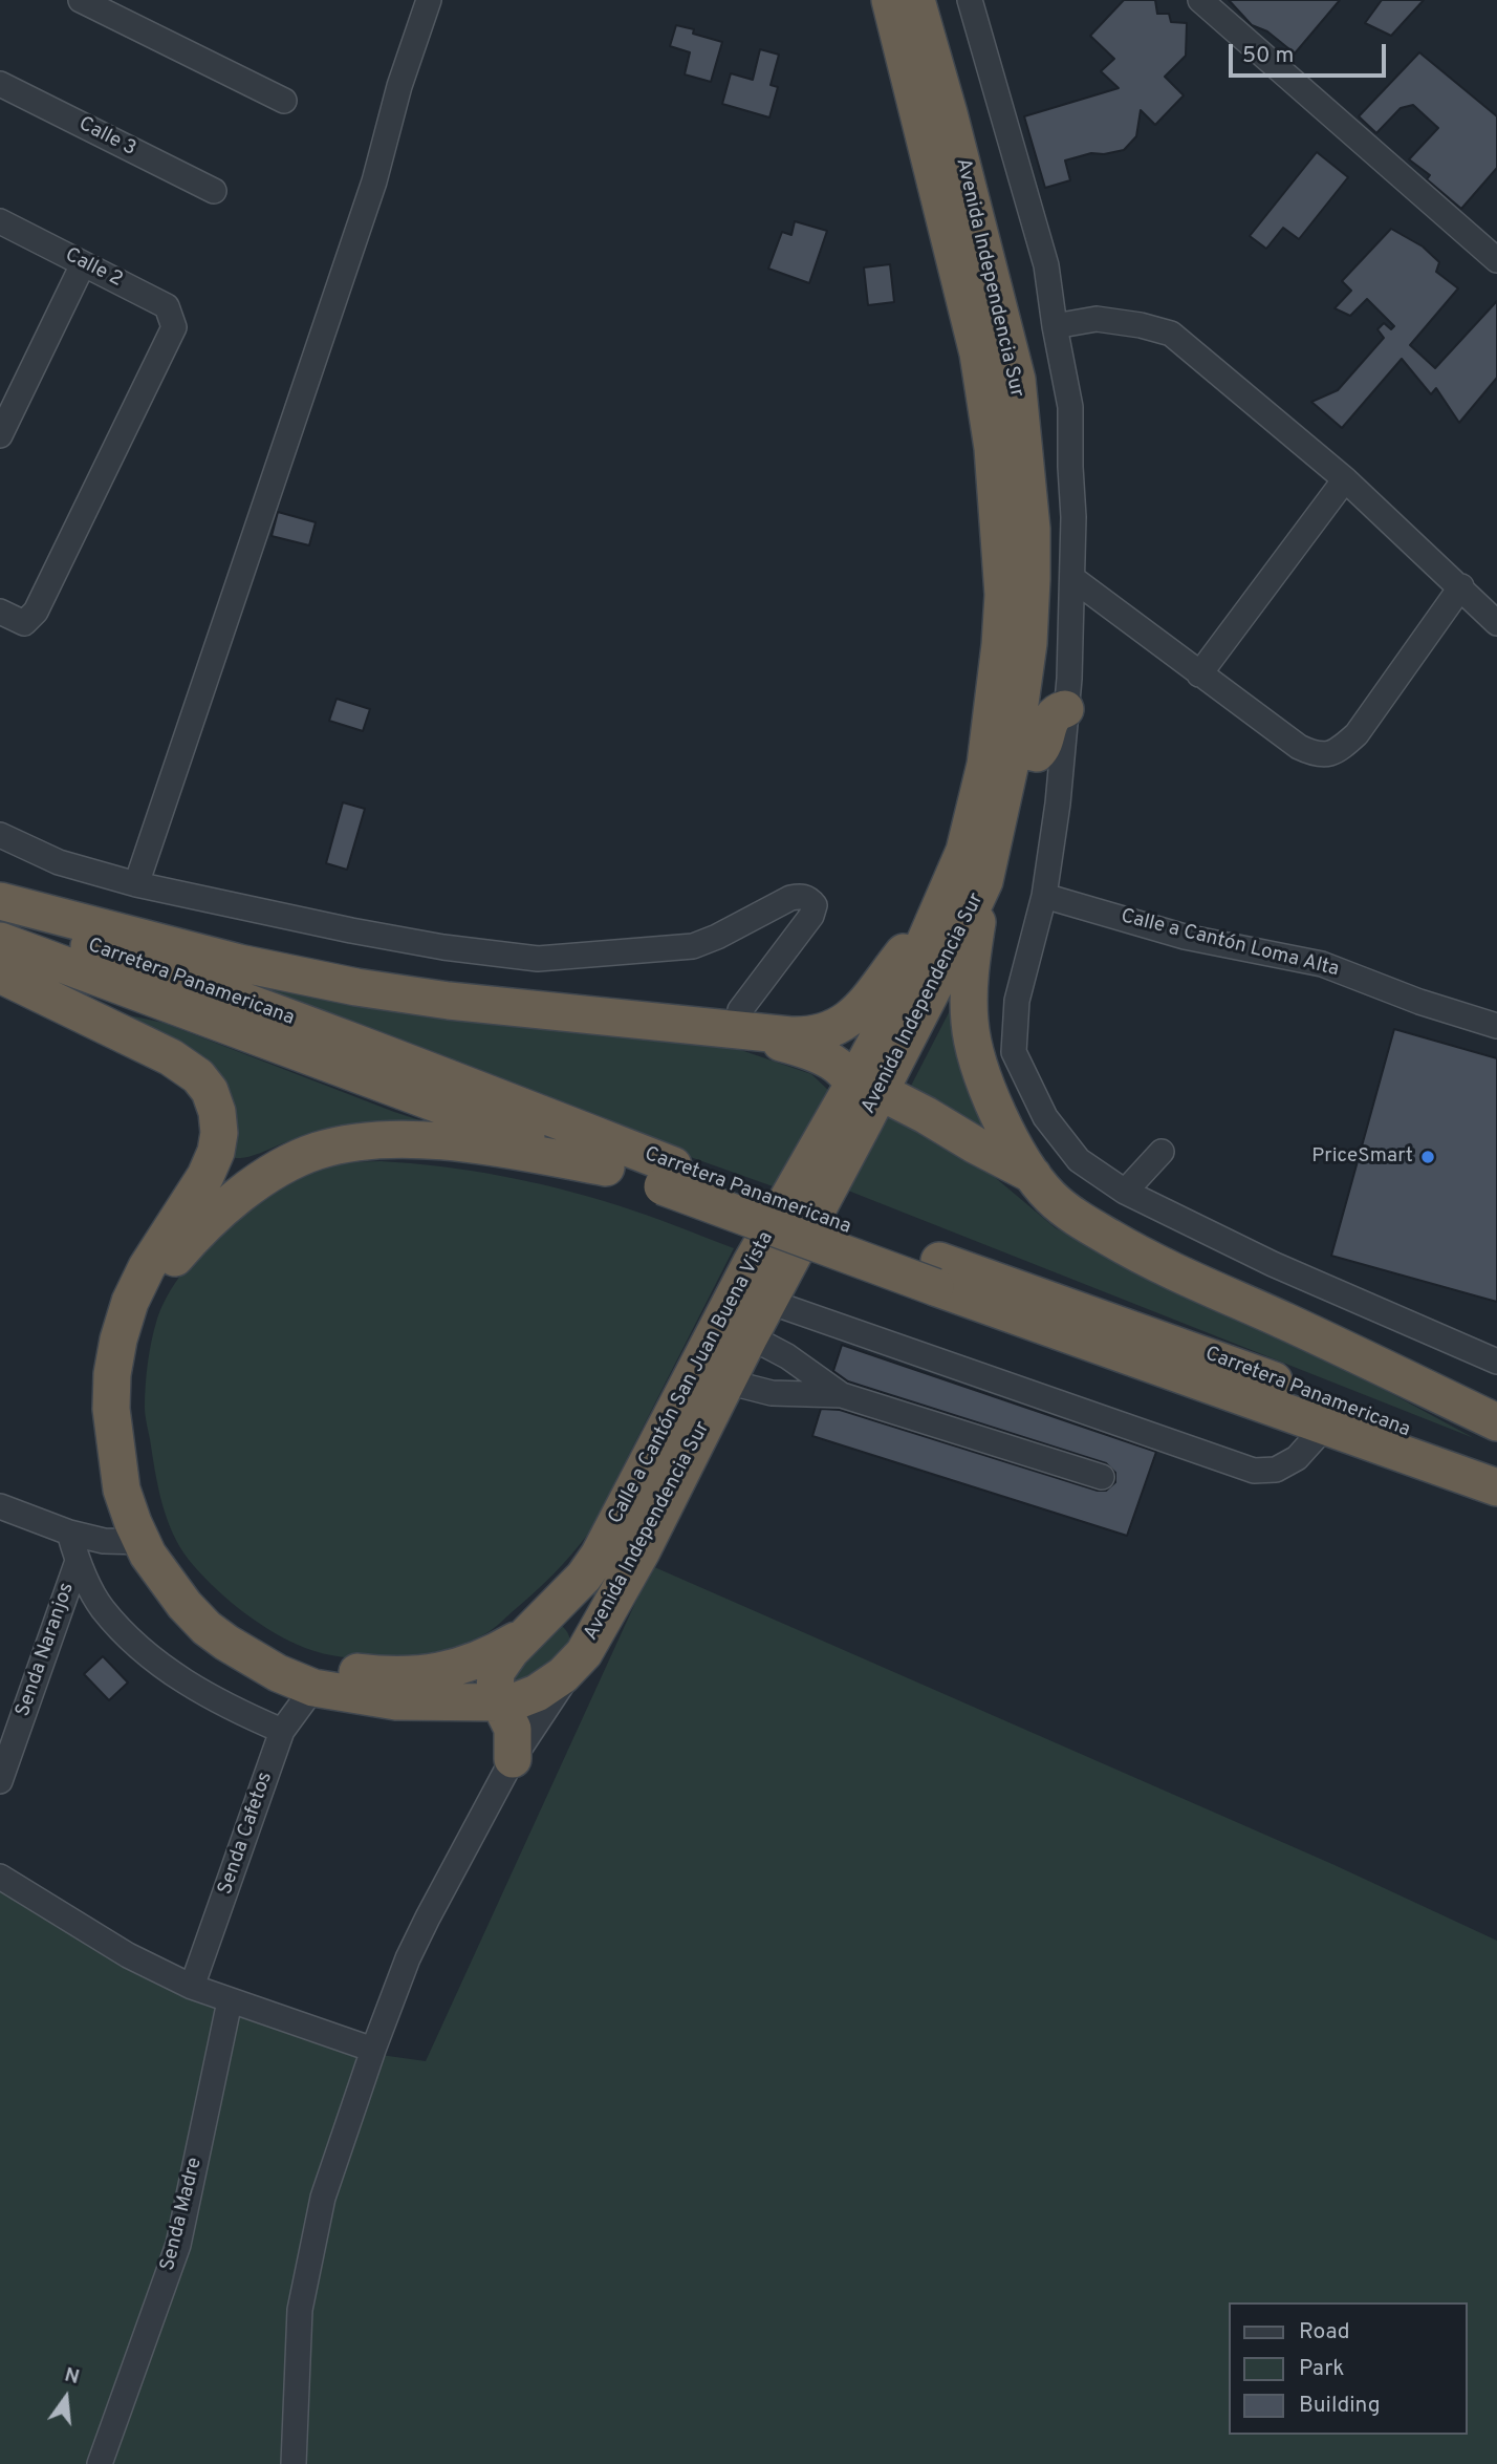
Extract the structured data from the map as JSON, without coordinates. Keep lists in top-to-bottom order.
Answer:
{
  "streets": {
    "highway": ["Avenida Independencia Sur", "Carretera Panamericana", "Calle a Cantón San Juan Buena Vista"],
    "street": [
      "Calle 3",
      "Calle 2",
      "Calle a Cantón Loma Alta",
      "Senda Naranjos",
      "Senda Cafetos",
      "Senda Madre"
    ]
  },
  "crossings": [
    ["Avenida Independencia Sur", "Calle a Cantón San Juan Buena Vista"]
  ],
  "places": ["PriceSmart"],
  "legend": ["Road", "Park", "Building"],
  "scale_bar": "50 m",
  "north": "top"
}
